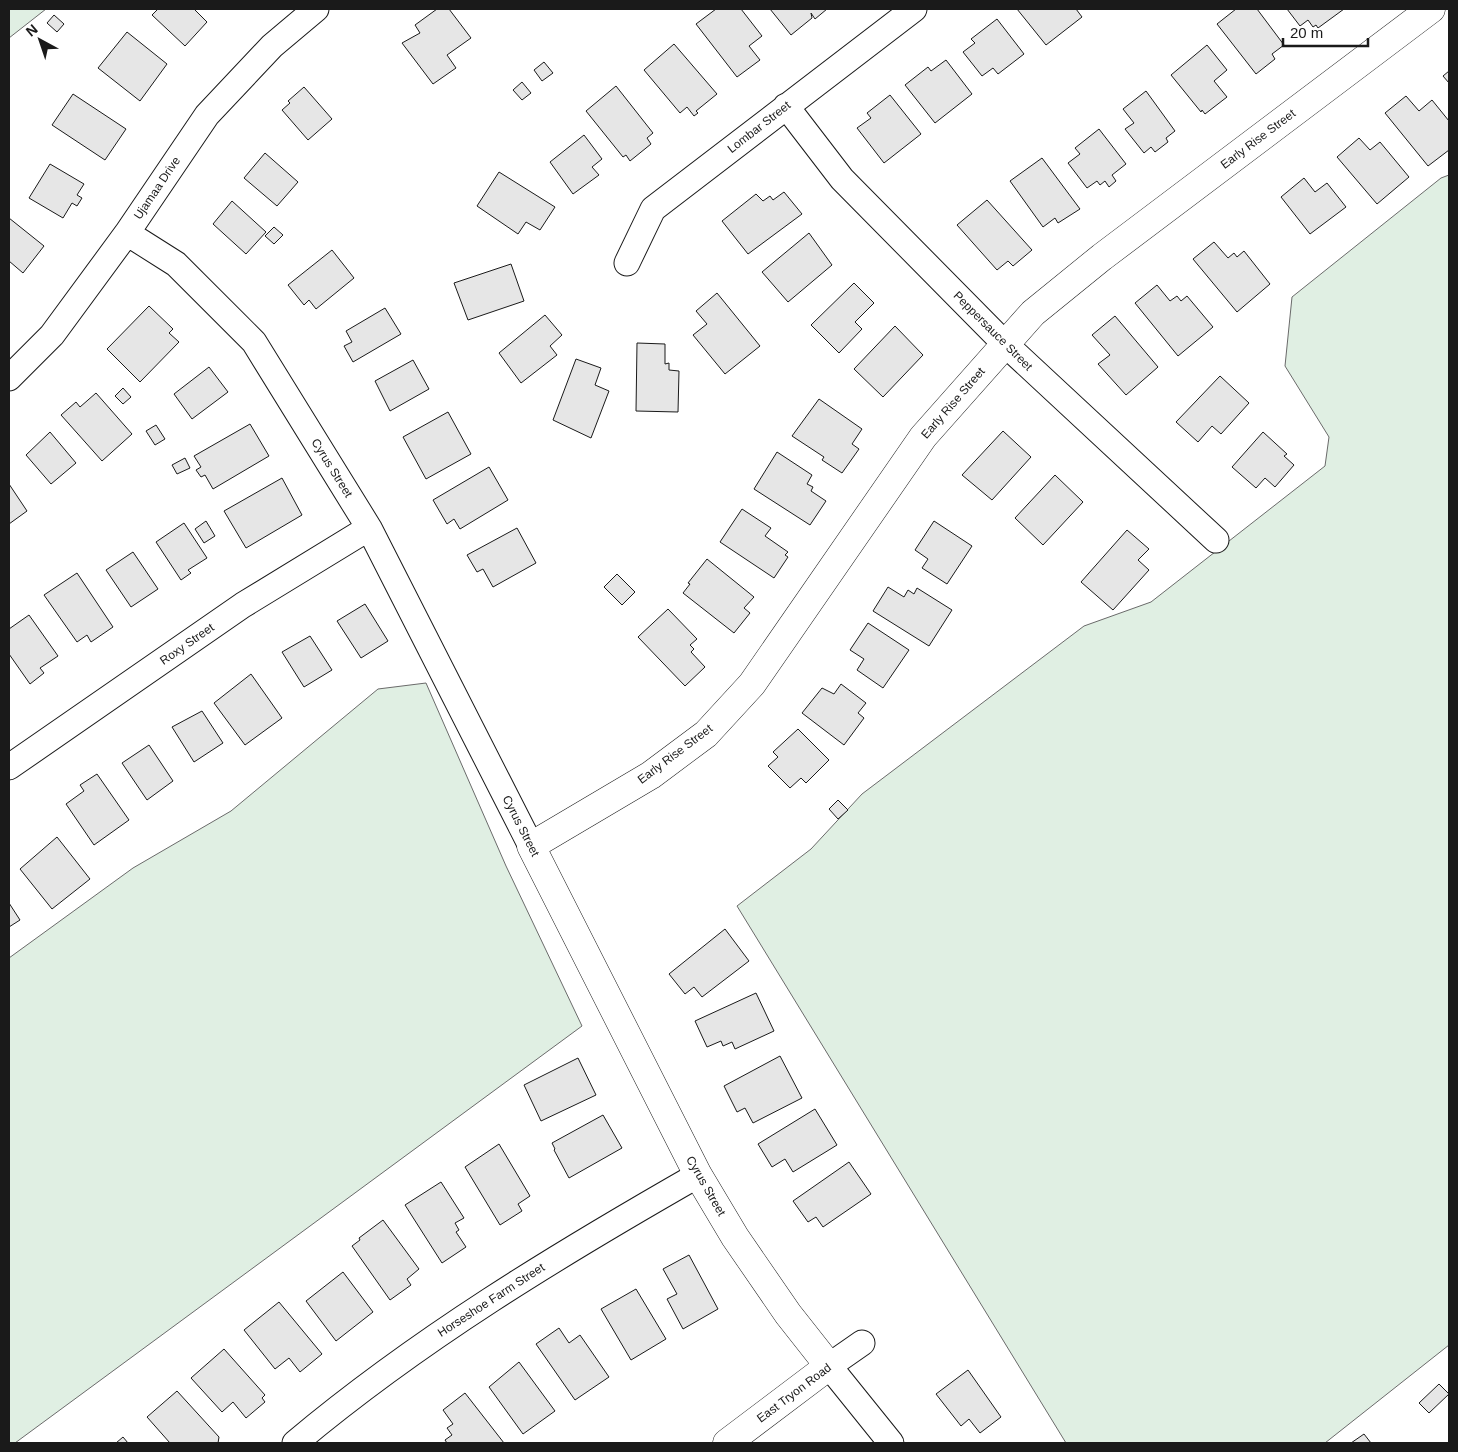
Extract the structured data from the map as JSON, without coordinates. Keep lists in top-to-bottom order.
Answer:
{
  "streets": {
    "street": [
      "Lombar Street",
      "Early Rise Street",
      "Ujamaa Drive",
      "Peppersauce Street",
      "Cyrus Street",
      "Roxy Street",
      "Horseshoe Farm Street",
      "East Tryon Road"
    ]
  },
  "crossings": [
    ["Lombar Street", "Peppersauce Street"],
    ["Early Rise Street", "Peppersauce Street"],
    ["Early Rise Street", "Cyrus Street"],
    ["Ujamaa Drive", "Cyrus Street"],
    ["Cyrus Street", "Roxy Street"],
    ["Cyrus Street", "Horseshoe Farm Street"],
    ["Cyrus Street", "East Tryon Road"]
  ],
  "scale_bar": "20 m",
  "north": "top left"
}
